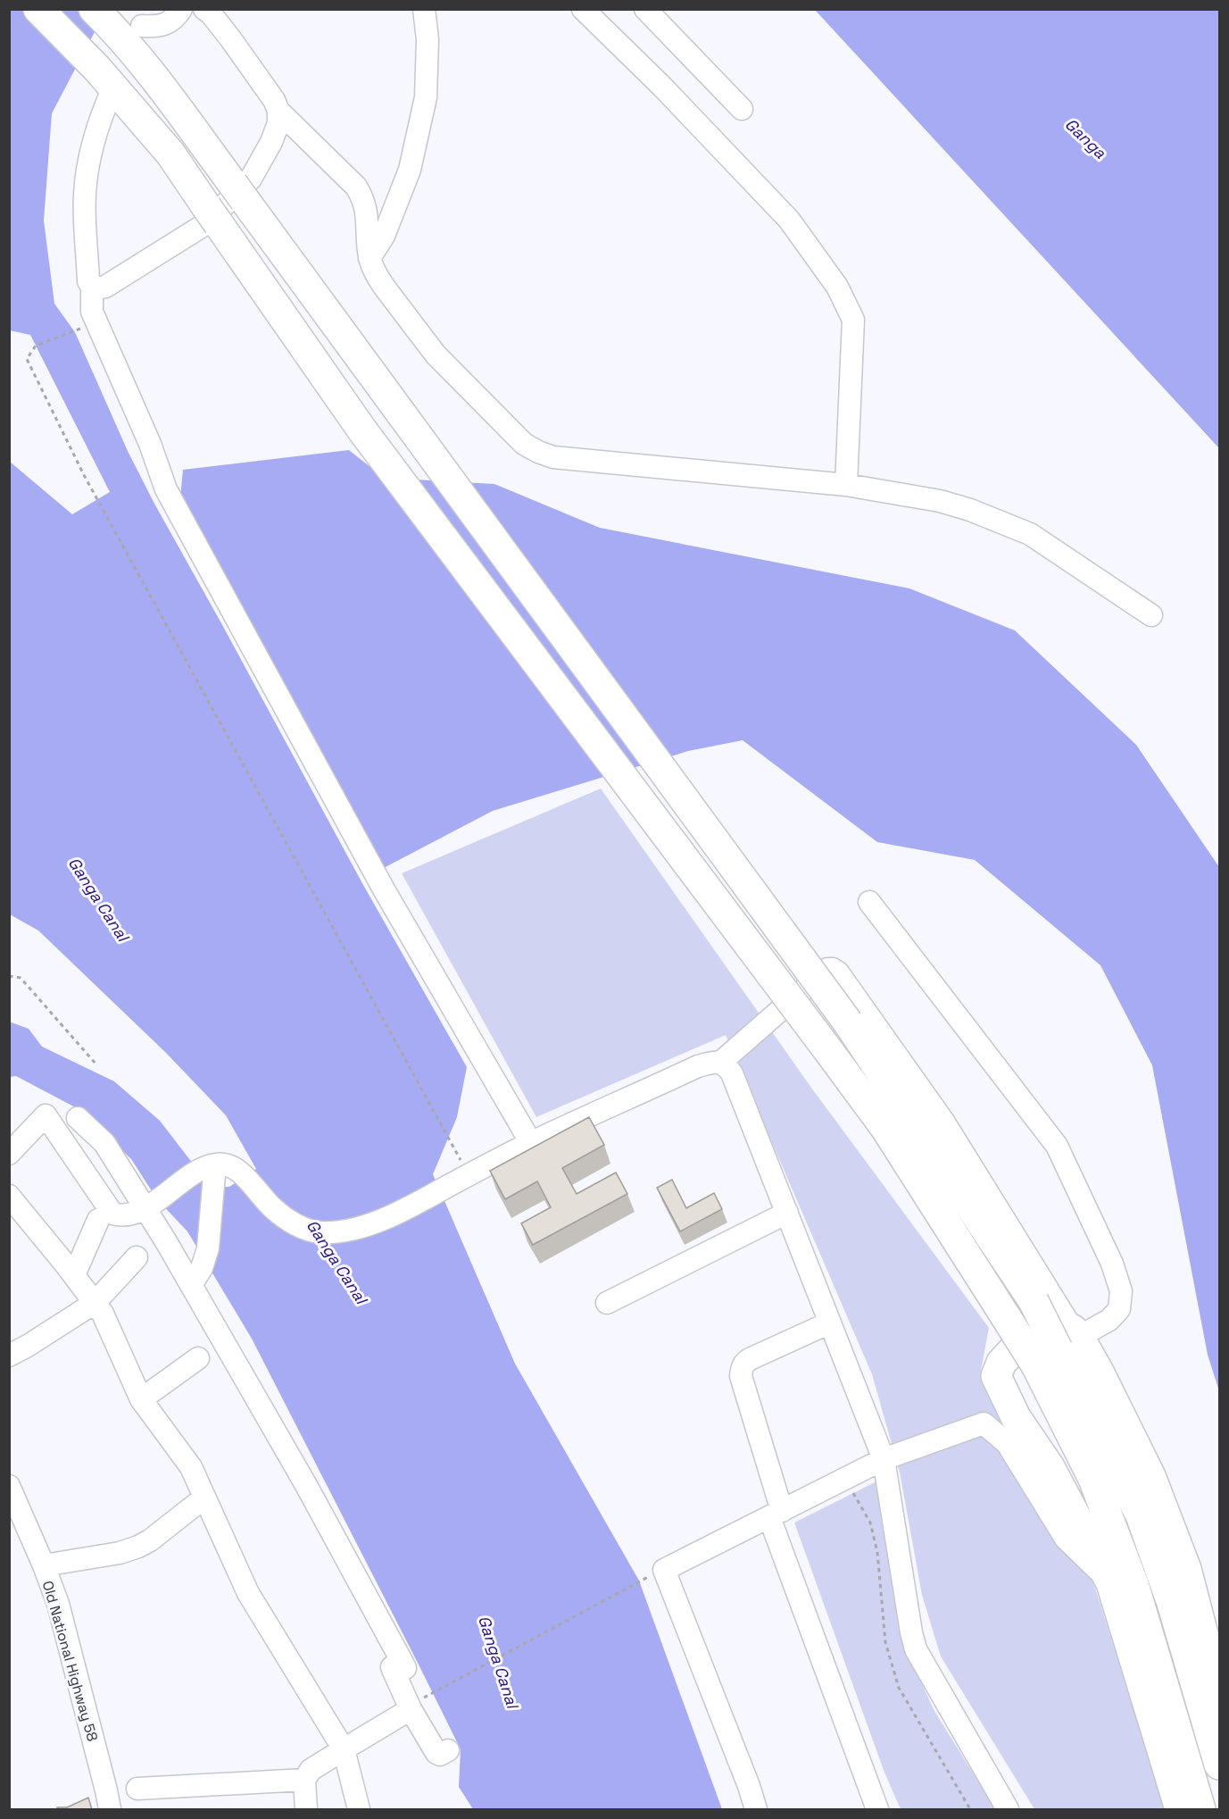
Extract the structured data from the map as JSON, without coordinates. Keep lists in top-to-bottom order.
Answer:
{
  "streets": {
    "street": ["Old National Highway 58"]
  },
  "water": ["Ganga", "Ganga Canal"]
}
